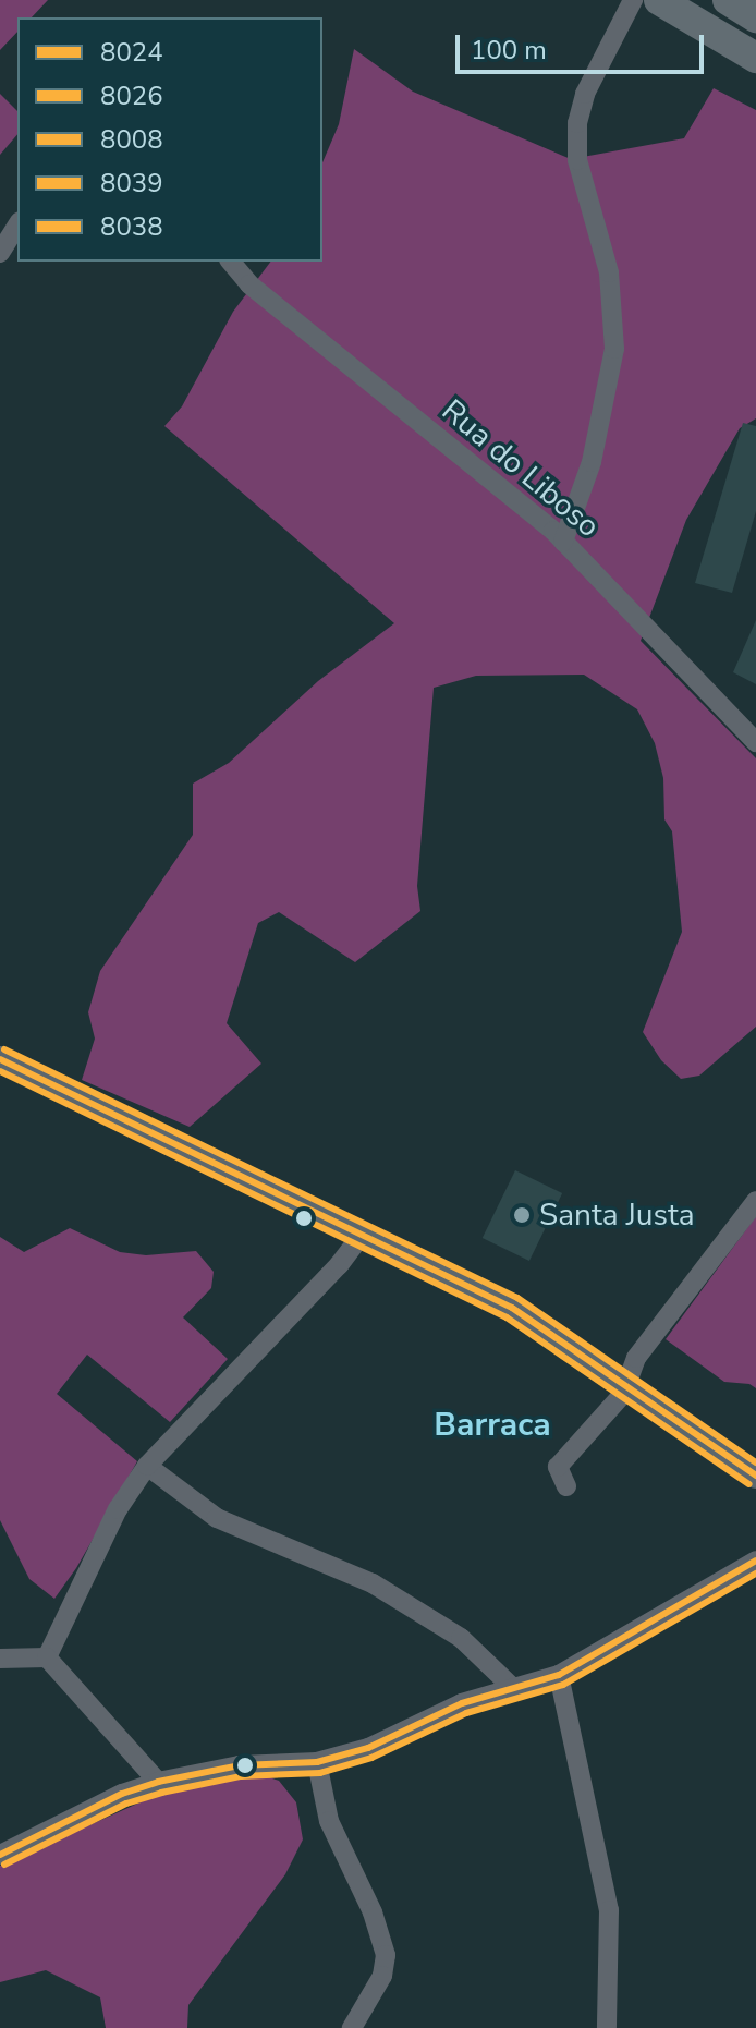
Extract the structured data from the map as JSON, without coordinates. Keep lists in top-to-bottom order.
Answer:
{
  "streets": {
    "street": ["Rua do Liboso"]
  },
  "districts": ["Barraca"],
  "places": ["Santa Justa"],
  "lines": [
    "transit line 8008",
    "transit line 8024",
    "transit line 8026",
    "transit line 8039",
    "transit line 8038"
  ],
  "legend": [
    "8024",
    "8026",
    "8008",
    "8039",
    "8038"
  ],
  "scale_bar": "100 m"
}
